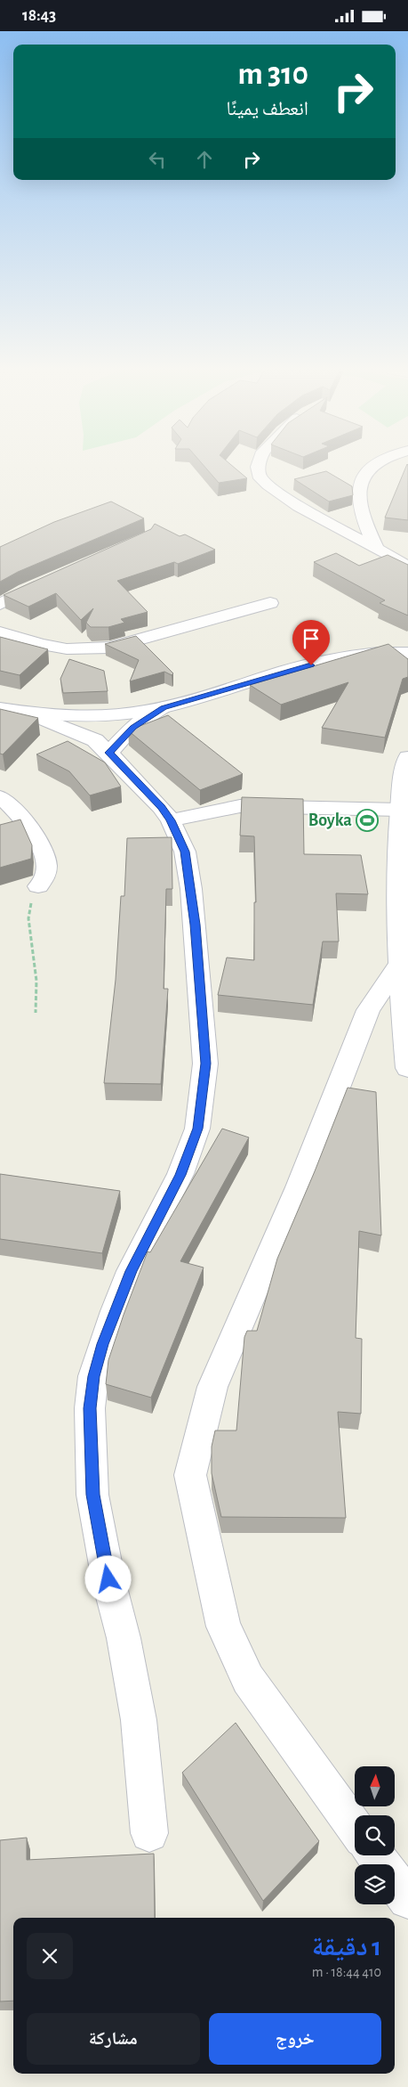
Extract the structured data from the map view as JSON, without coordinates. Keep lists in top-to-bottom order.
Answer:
{
  "places": {
    "sports": ["Boyka"]
  },
  "north": "top",
  "page": {
    "status": "18:43",
    "turn": ["310 m", "انعطف يمينًا"],
    "heading": ["1 دقيقة", "410 m · 18:44"],
    "buttons": ["خروج", "مشاركة"]
  }
}
